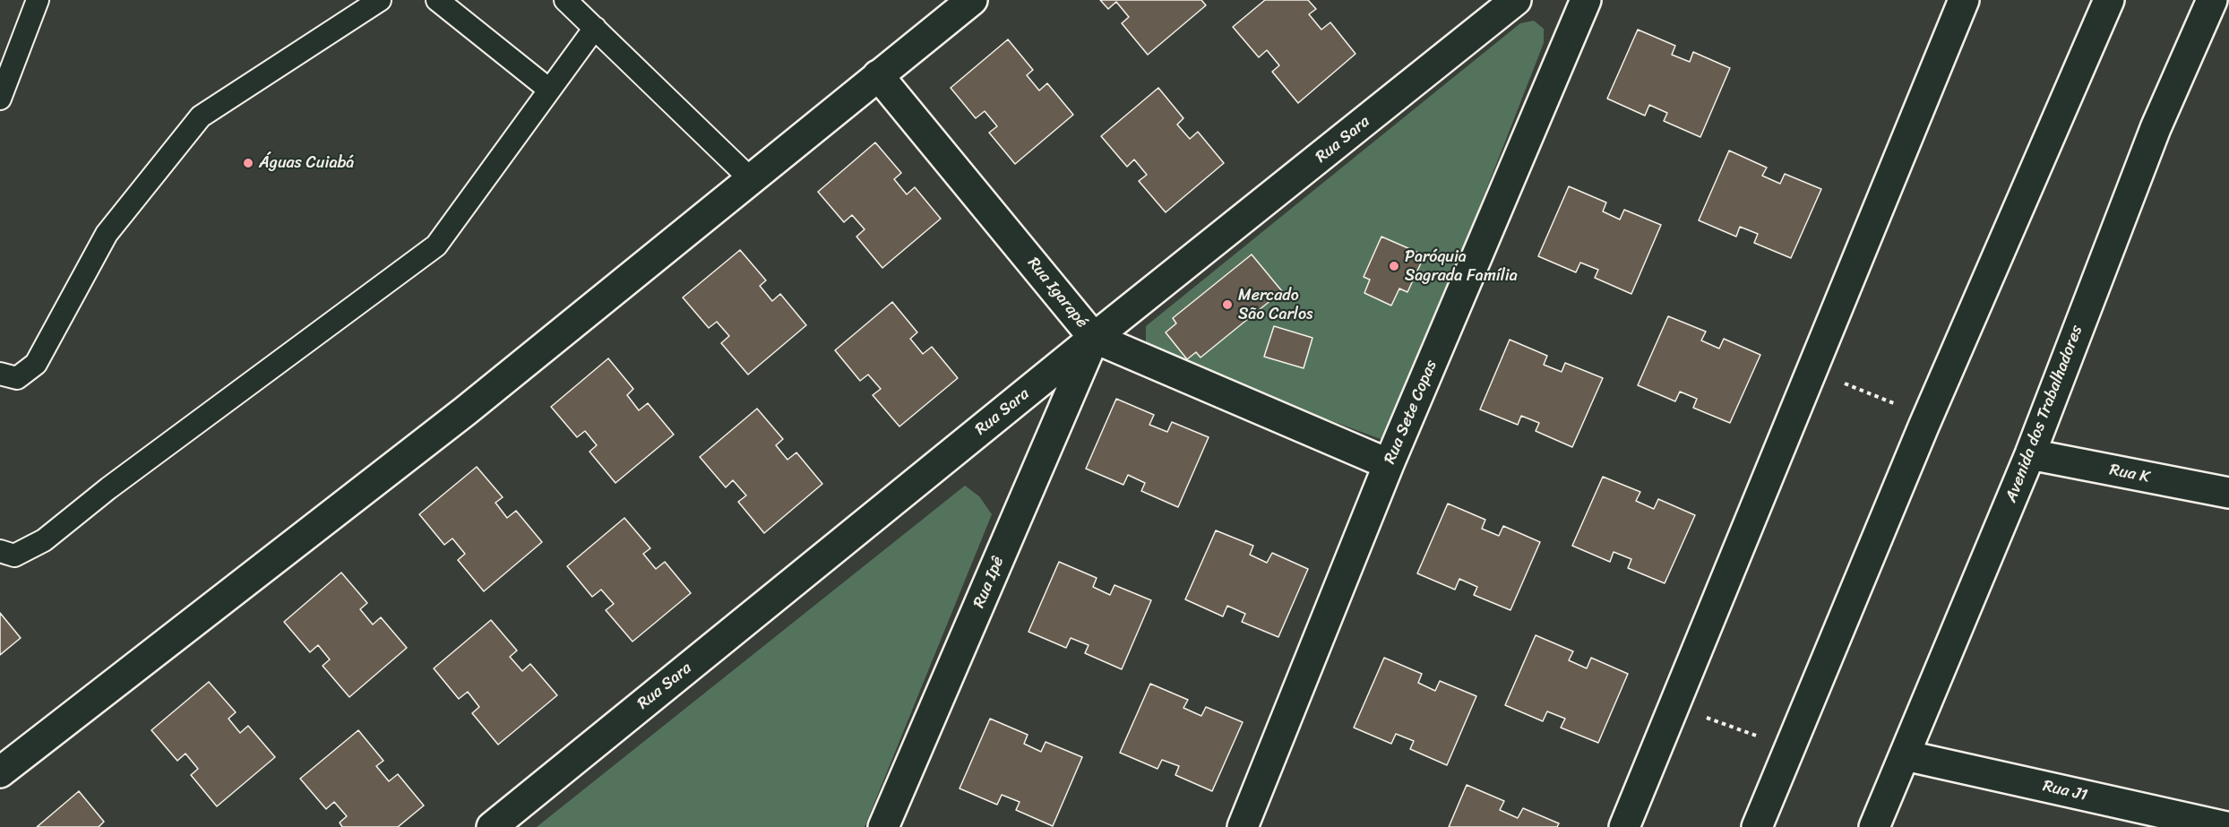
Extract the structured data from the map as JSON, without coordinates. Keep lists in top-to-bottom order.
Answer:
{
  "streets": {
    "street": [
      "Rua Sara",
      "Rua Igarapé",
      "Rua Sete Copas",
      "Avenida dos Trabalhadores",
      "Rua K",
      "Rua Ipê",
      "Rua J1"
    ]
  },
  "crossings": [
    ["Rua Sara", "Rua Igarapé"],
    ["Rua Sara", "Rua Ipê"],
    ["Rua Igarapé", "Rua Sete Copas"],
    ["Rua Igarapé", "Rua Ipê"],
    ["Avenida dos Trabalhadores", "Rua K"],
    ["Avenida dos Trabalhadores", "Rua J1"]
  ],
  "places": ["Águas Cuiabá", "Paróquia Sagrada Família", "Mercado São Carlos"]
}
